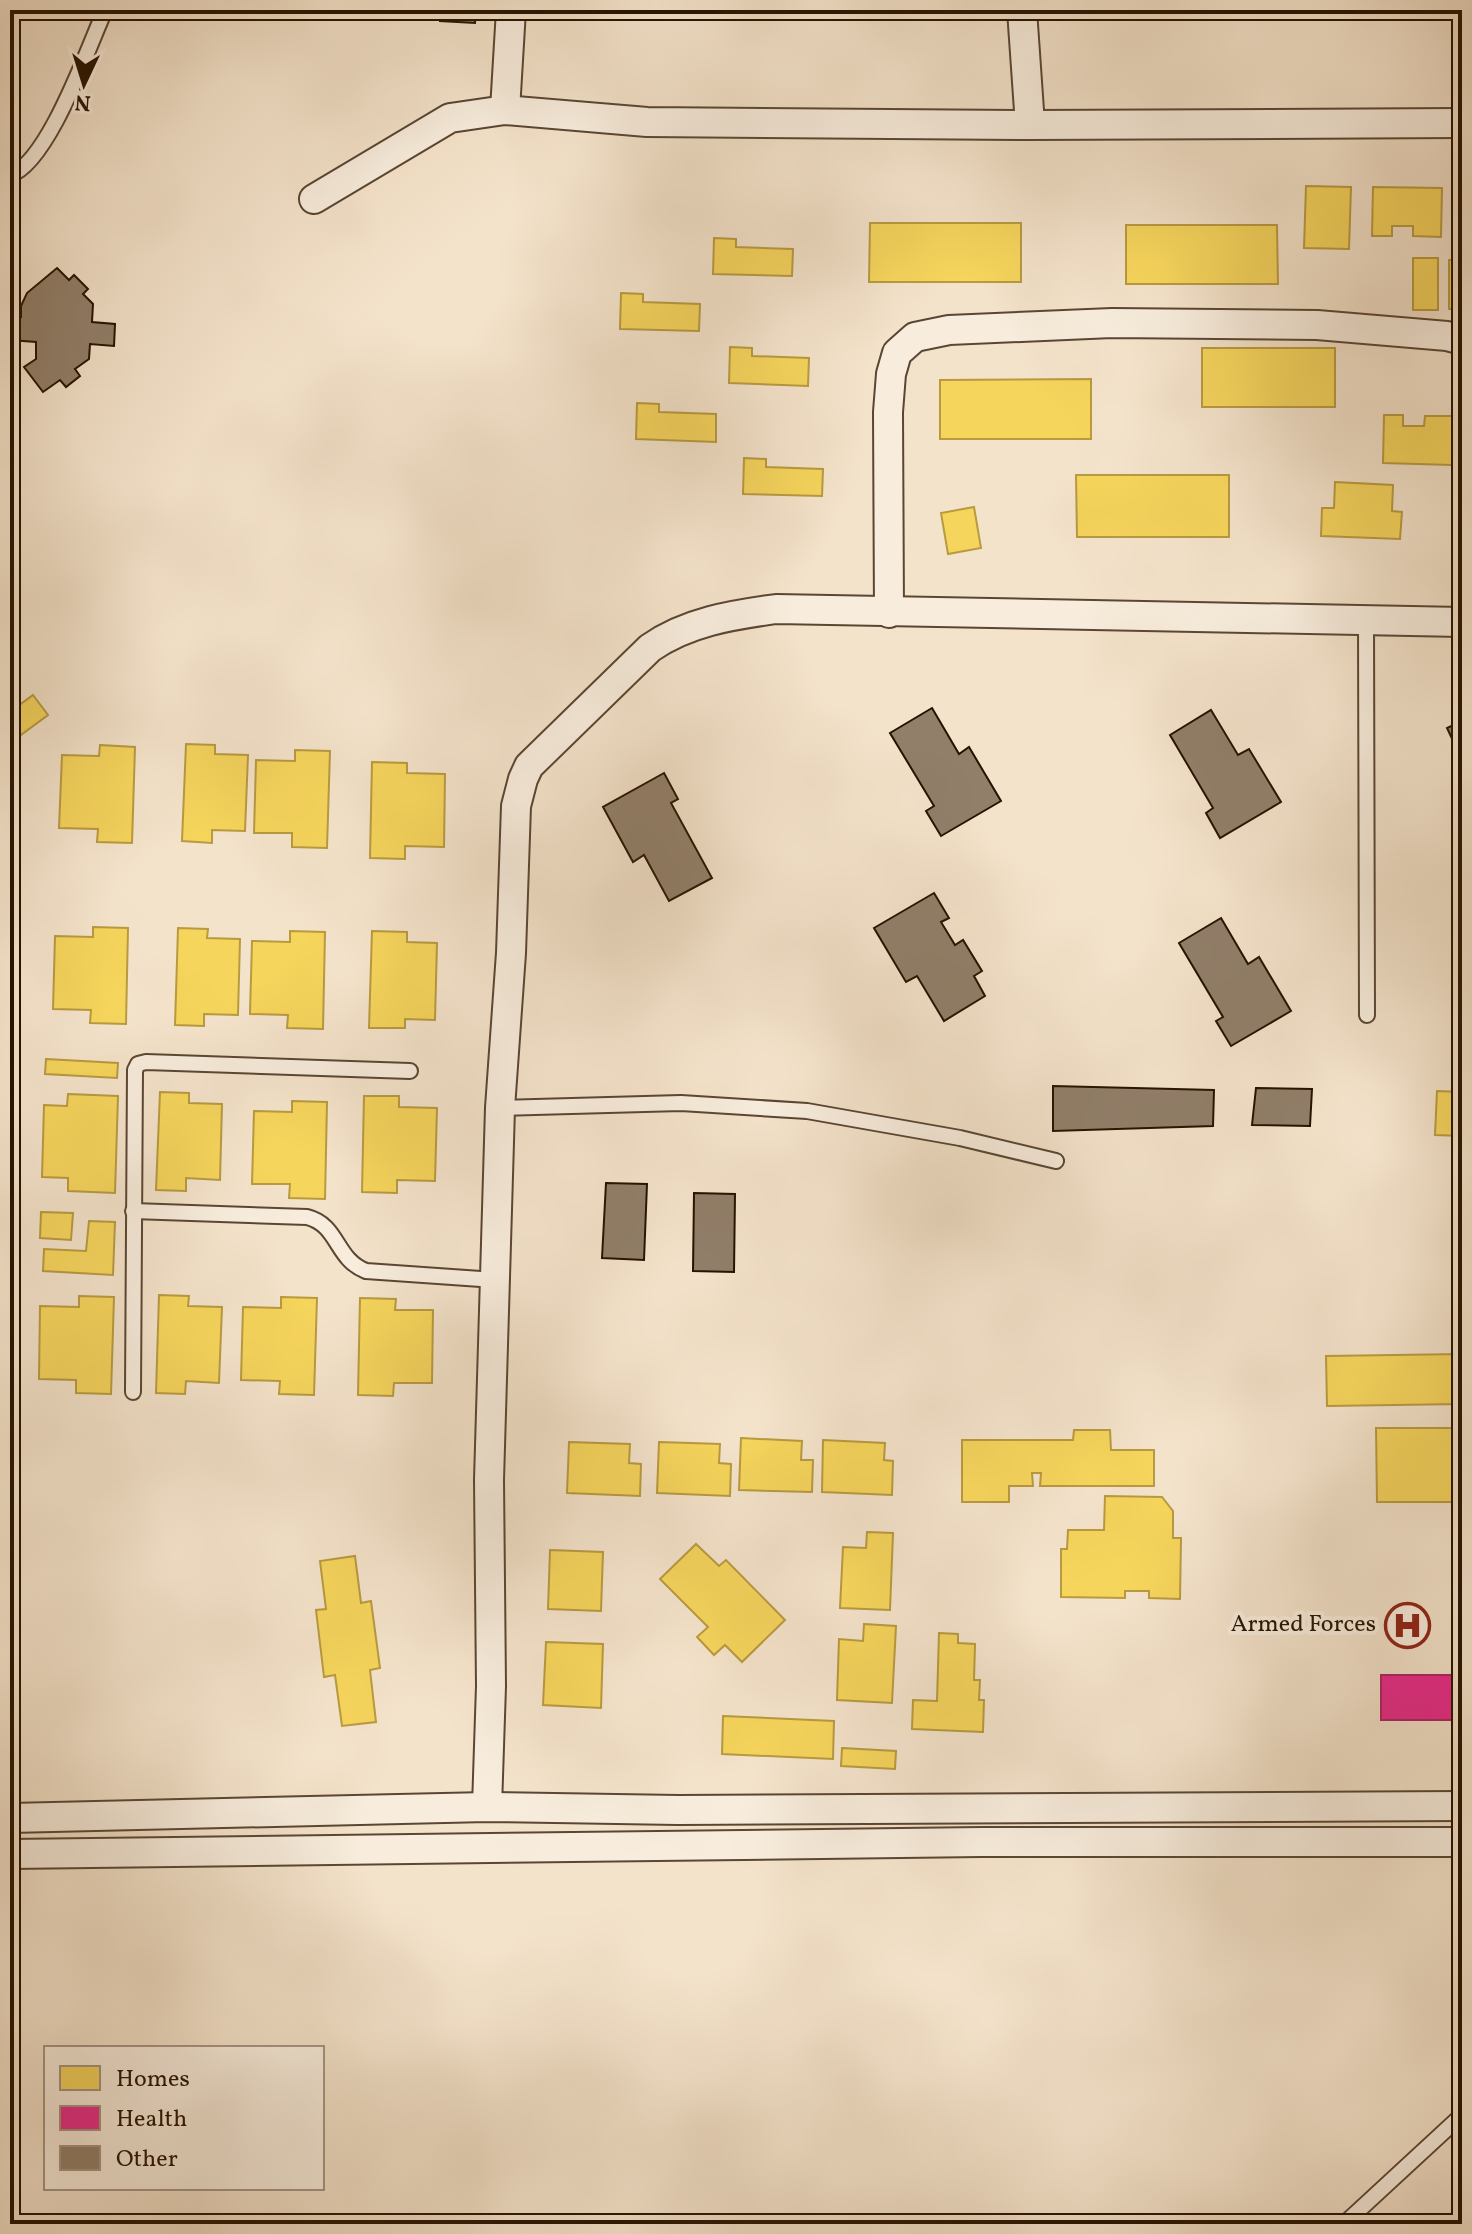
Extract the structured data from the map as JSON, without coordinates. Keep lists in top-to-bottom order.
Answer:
{
  "places": {
    "hospital": ["Armed Forces"]
  },
  "legend": ["Homes", "Health", "Other"],
  "north": "bottom"
}
